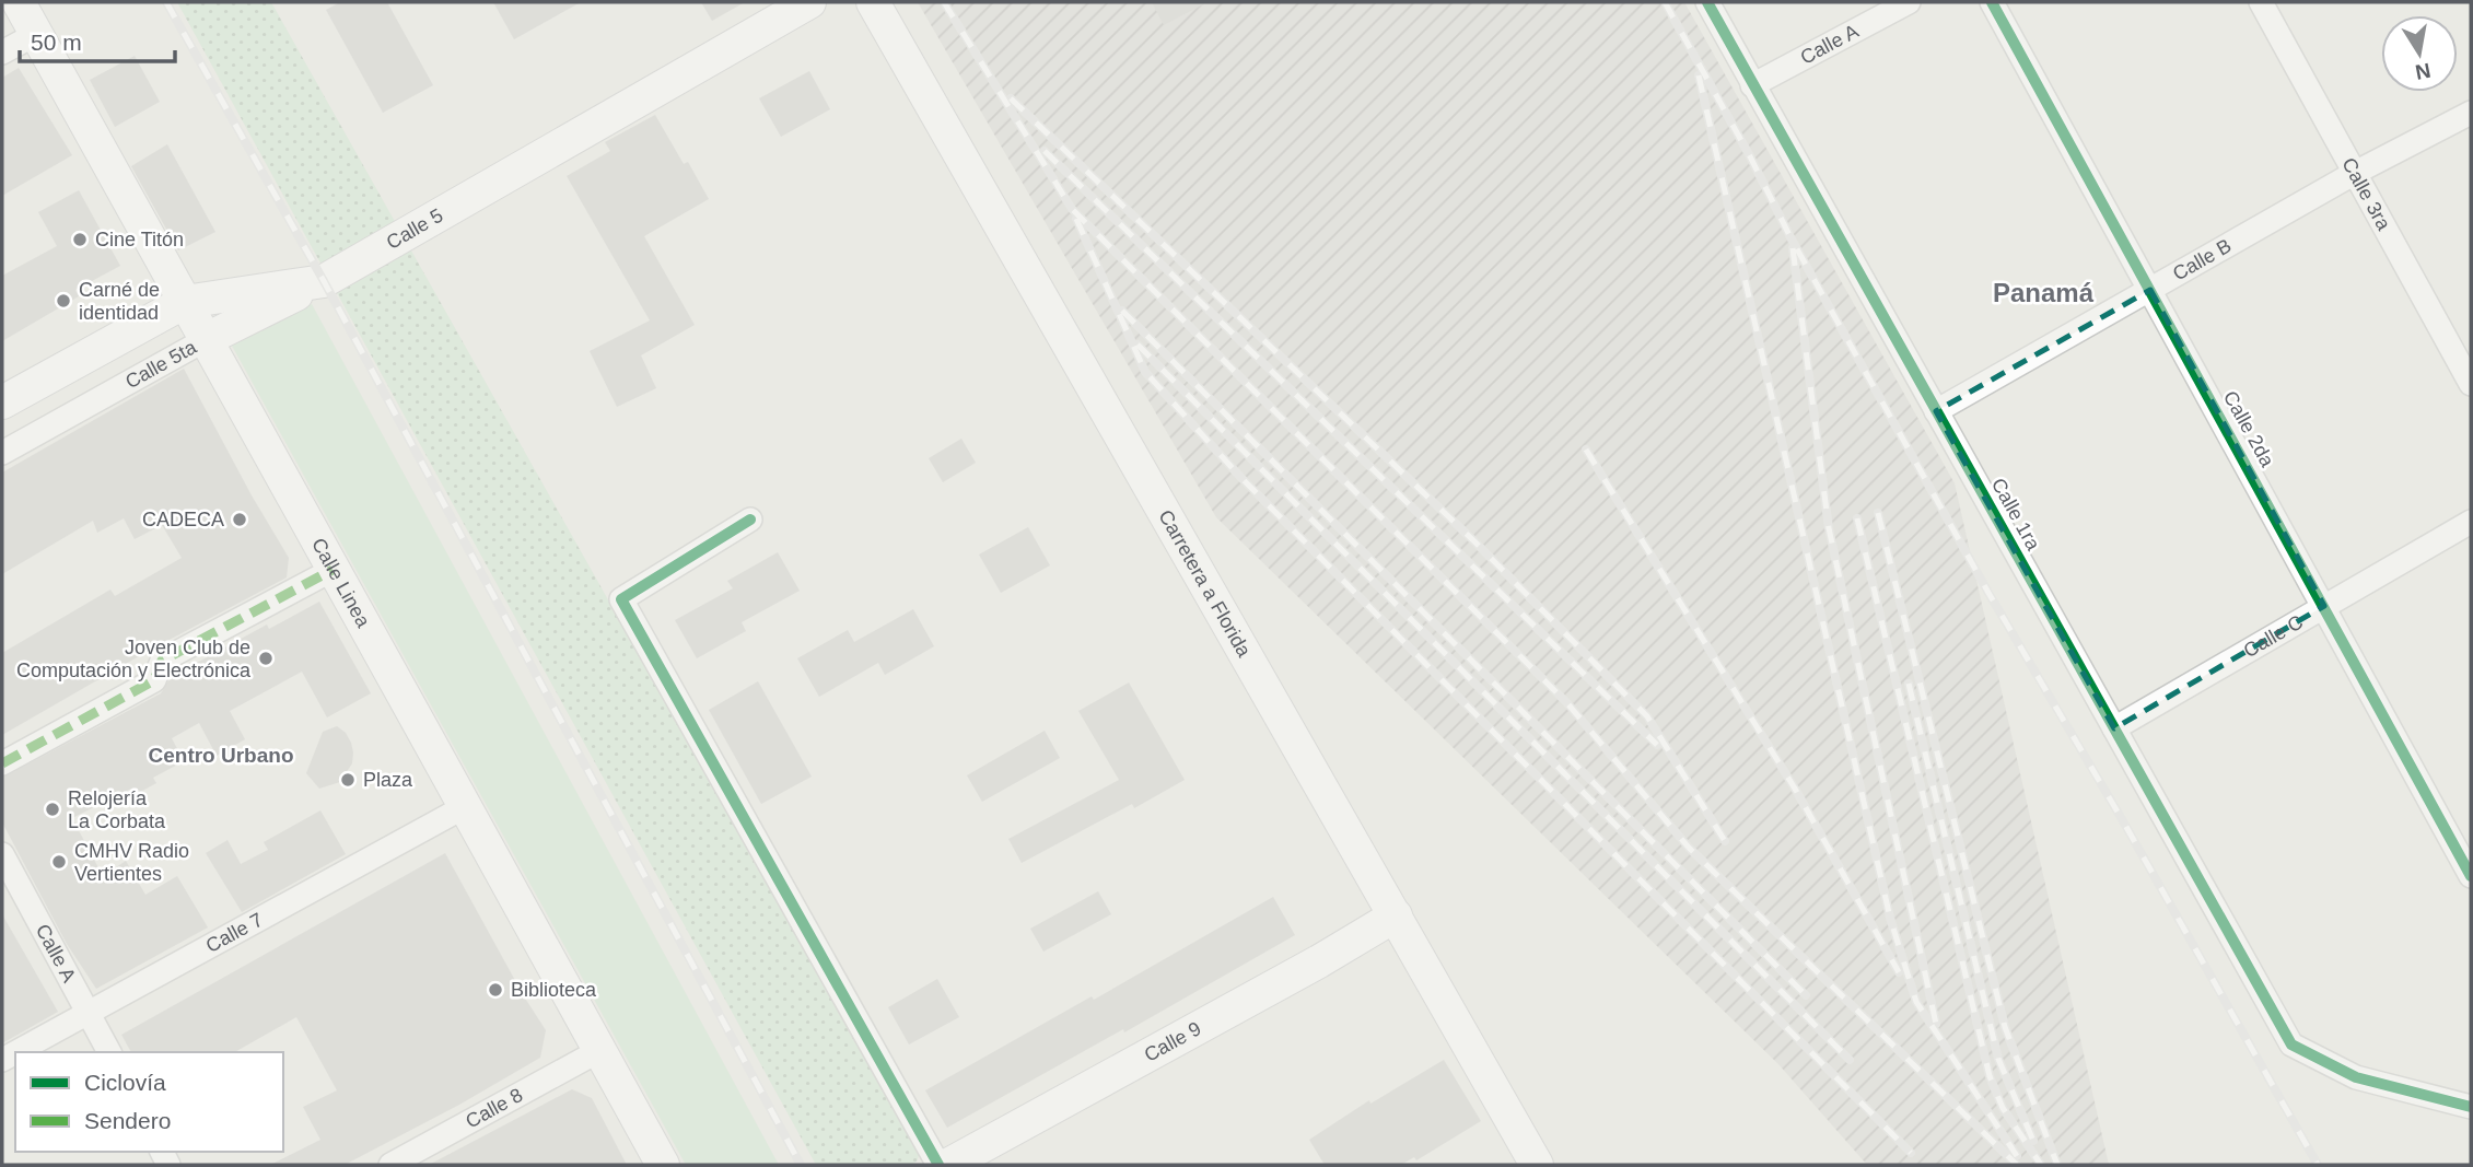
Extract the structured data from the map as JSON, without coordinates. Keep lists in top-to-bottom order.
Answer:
{
  "streets": {
    "main road": [
      "Calle 5",
      "Calle 5ta",
      "Carretera a Florida",
      "Calle Linea",
      "Calle 9"
    ],
    "street": [
      "Calle A",
      "Calle 3ra",
      "Calle B",
      "Calle 2da",
      "Calle 1ra",
      "Calle C",
      "Calle 7",
      "Calle 8"
    ]
  },
  "crossings": [
    ["Calle A", "Calle 1ra"],
    ["Calle A", "Calle 7"],
    ["Calle 3ra", "Calle B"],
    ["Calle 5", "Calle 5ta"],
    ["Calle 5", "Calle Linea"],
    ["Calle B", "Calle 2da"],
    ["Calle B", "Calle 1ra"],
    ["Calle 5ta", "Calle Linea"],
    ["Calle 2da", "Calle C"],
    ["Calle 1ra", "Calle C"],
    ["Carretera a Florida", "Calle 9"],
    ["Calle Linea", "Calle 7"],
    ["Calle Linea", "Calle 8"]
  ],
  "districts": ["Panamá", "Centro Urbano"],
  "places": [
    "Cine Titón",
    "Carné de identidad",
    "CADECA",
    "Joven Club de Computación y Electrónica",
    "Plaza",
    "Relojería La Corbata",
    "CMHV Radio Vertientes",
    "Biblioteca"
  ],
  "legend": ["Ciclovía", "Sendero"],
  "scale_bar": "50 m",
  "north": "bottom"
}
